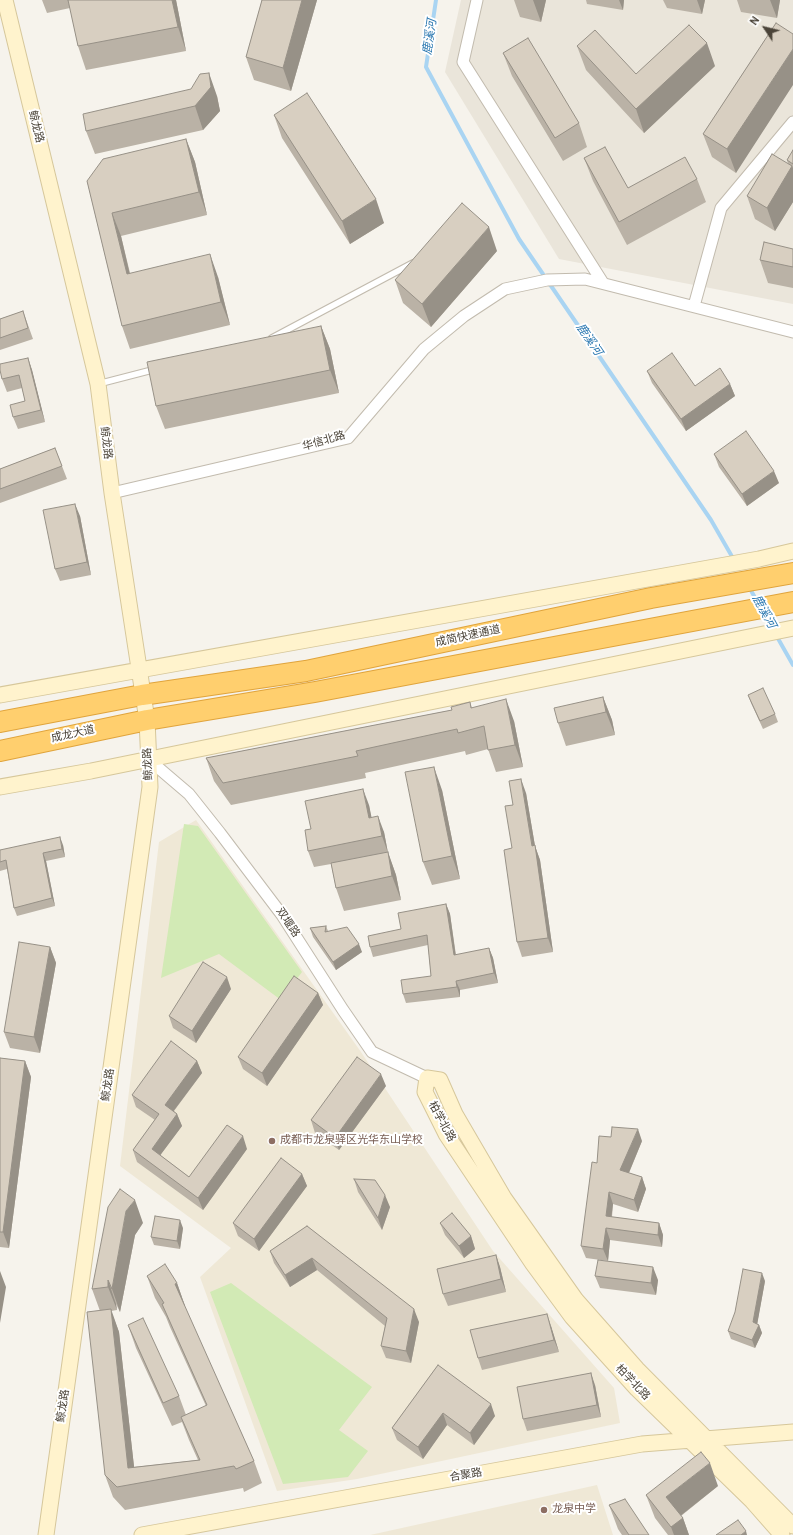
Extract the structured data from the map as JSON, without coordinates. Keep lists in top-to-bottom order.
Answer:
{
  "streets": {
    "highway": ["成简快速通道", "成龙大道"],
    "street": [
      "鲸龙路",
      "华信北路",
      "双堰路",
      "柏学北路",
      "合聚路"
    ]
  },
  "crossings": [
    ["鲸龙路", "华信北路"],
    ["鲸龙路", "成简快速通道"],
    ["鲸龙路", "成龙大道"],
    ["鲸龙路", "双堰路"],
    ["双堰路", "柏学北路"],
    ["柏学北路", "合聚路"]
  ],
  "water": ["鹿溪河"],
  "places": ["成都市龙泉驿区光华东山学校", "龙泉中学"],
  "north": "top left"
}
